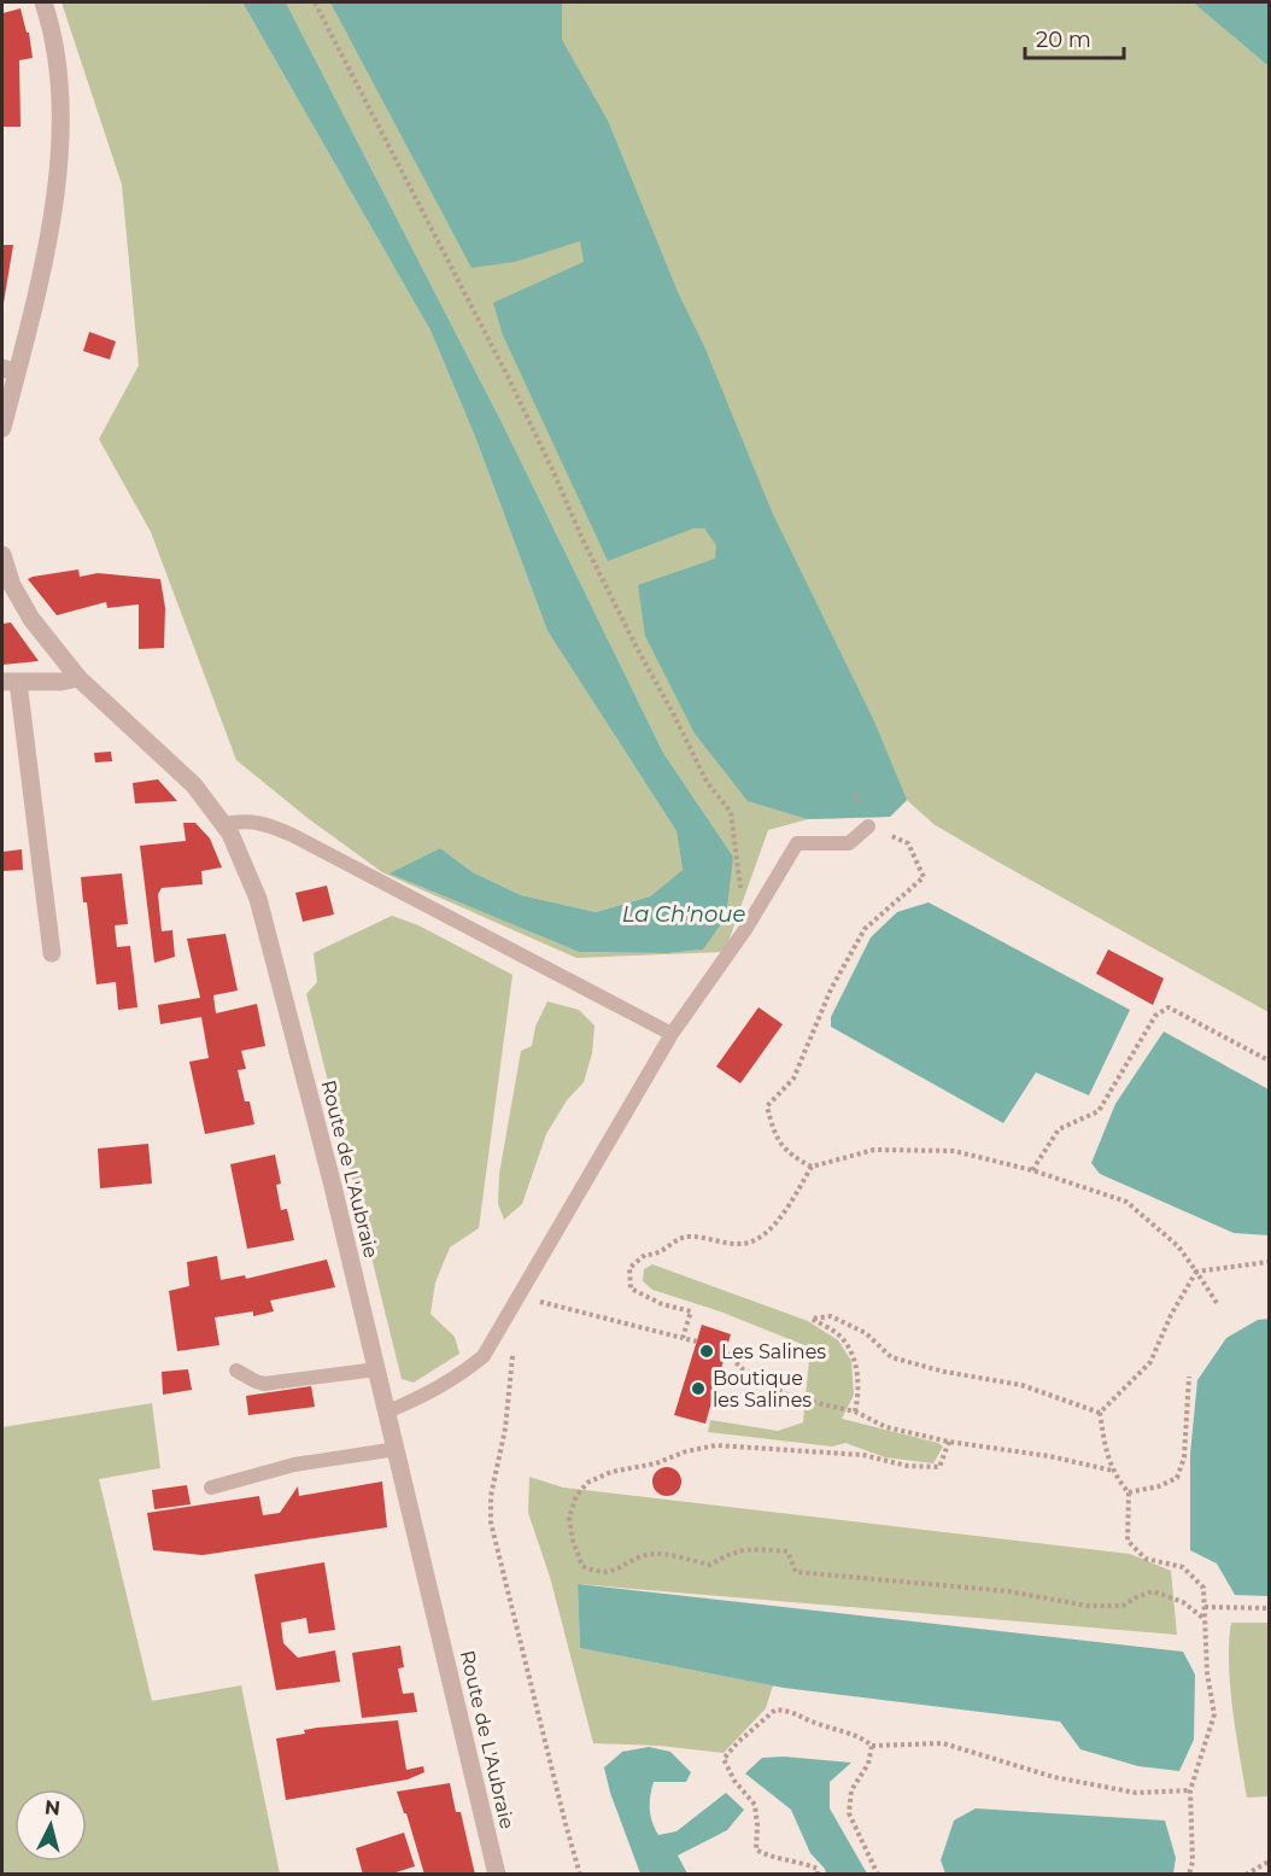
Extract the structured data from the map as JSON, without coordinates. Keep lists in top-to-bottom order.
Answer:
{
  "streets": {
    "street": ["Route de L'Aubraie"]
  },
  "water": ["La Ch'noue"],
  "places": ["Les Salines", "Boutique les Salines"],
  "scale_bar": "20 m",
  "north": "top"
}
